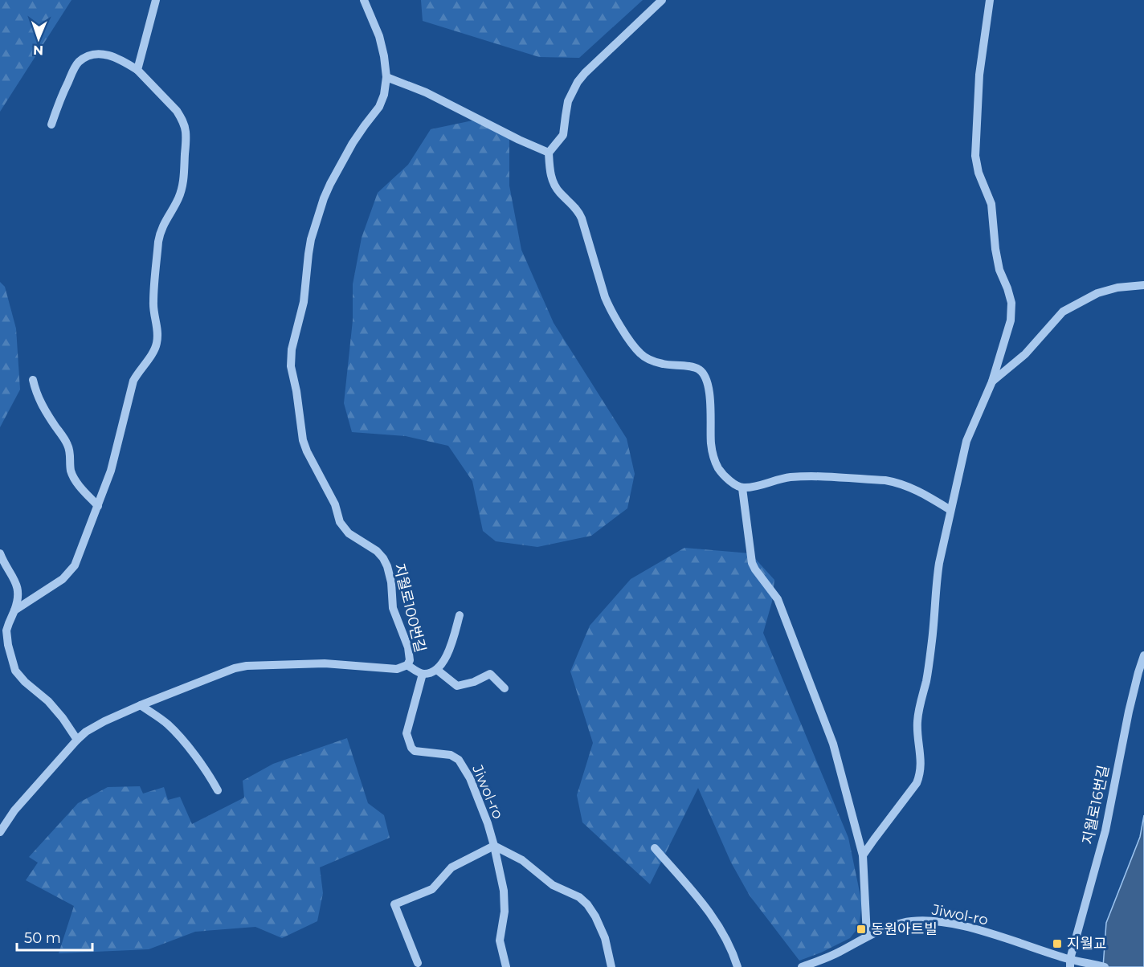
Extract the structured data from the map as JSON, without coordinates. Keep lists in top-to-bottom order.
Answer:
{
  "streets": {
    "street": ["지월로100번길", "Jiwol-ro", "지월로16번길"]
  },
  "crossings": [
    ["Jiwol-ro", "지월로16번길"]
  ],
  "places": {
    "transit": ["동원아트빌", "지월교"]
  },
  "scale_bar": "50 m",
  "north": "bottom"
}
